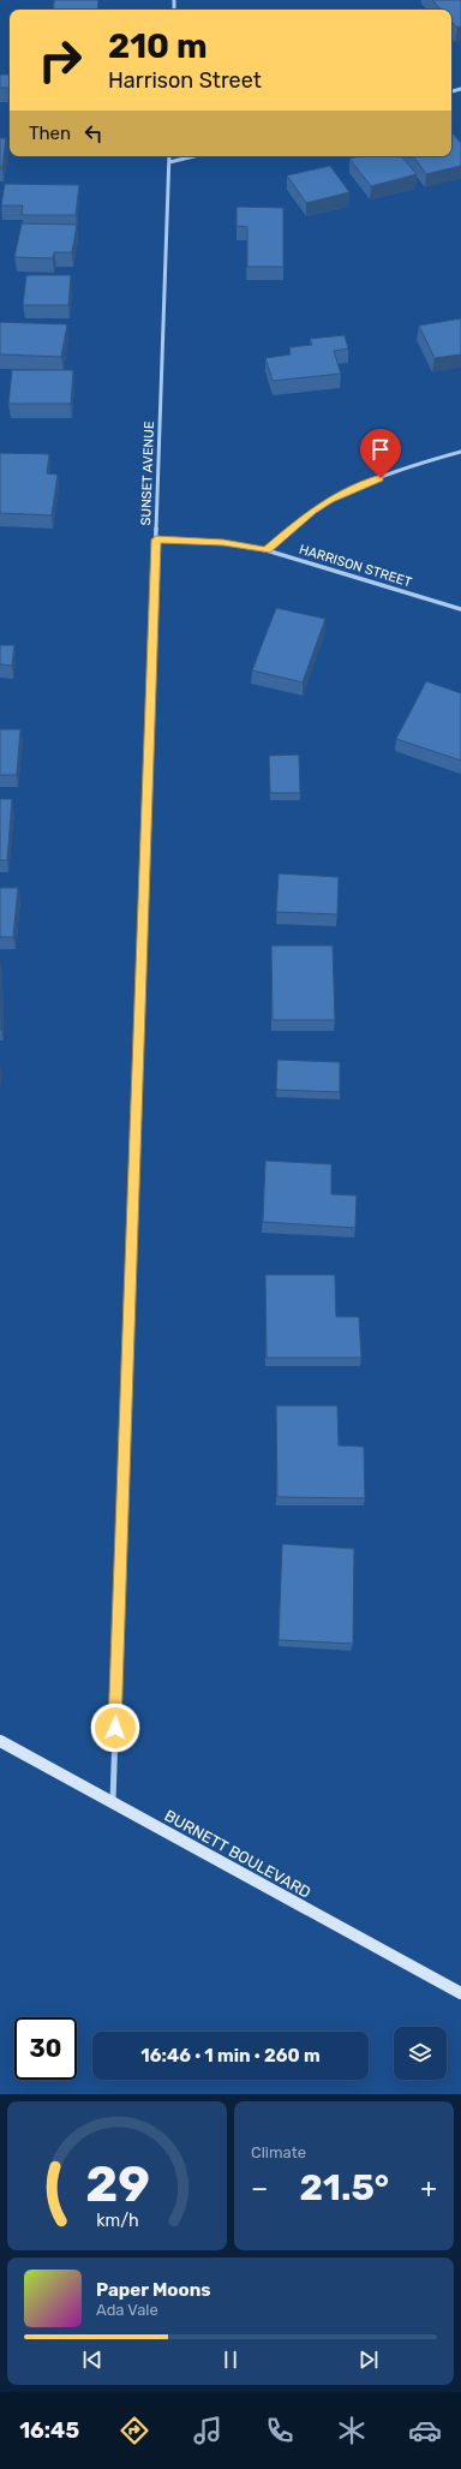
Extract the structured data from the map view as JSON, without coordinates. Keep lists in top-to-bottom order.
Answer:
{
  "streets": {
    "main road": ["BURNETT BOULEVARD"],
    "street": ["SUNSET AVENUE", "HARRISON STREET"]
  },
  "crossings": [
    ["SUNSET AVENUE", "HARRISON STREET"],
    ["SUNSET AVENUE", "BURNETT BOULEVARD"]
  ],
  "page": {
    "turn": ["210 m", "Harrison Street"],
    "then": "Then",
    "limit": "30",
    "trip": "16:46 · 1 min · 260 m",
    "tile": "Climate",
    "heat": ["−", "21.5°", "+"],
    "song": ["Paper Moons", "Ada Vale"],
    "tabs": "16:45",
    "gauge": ["29", "km/h"]
  }
}
